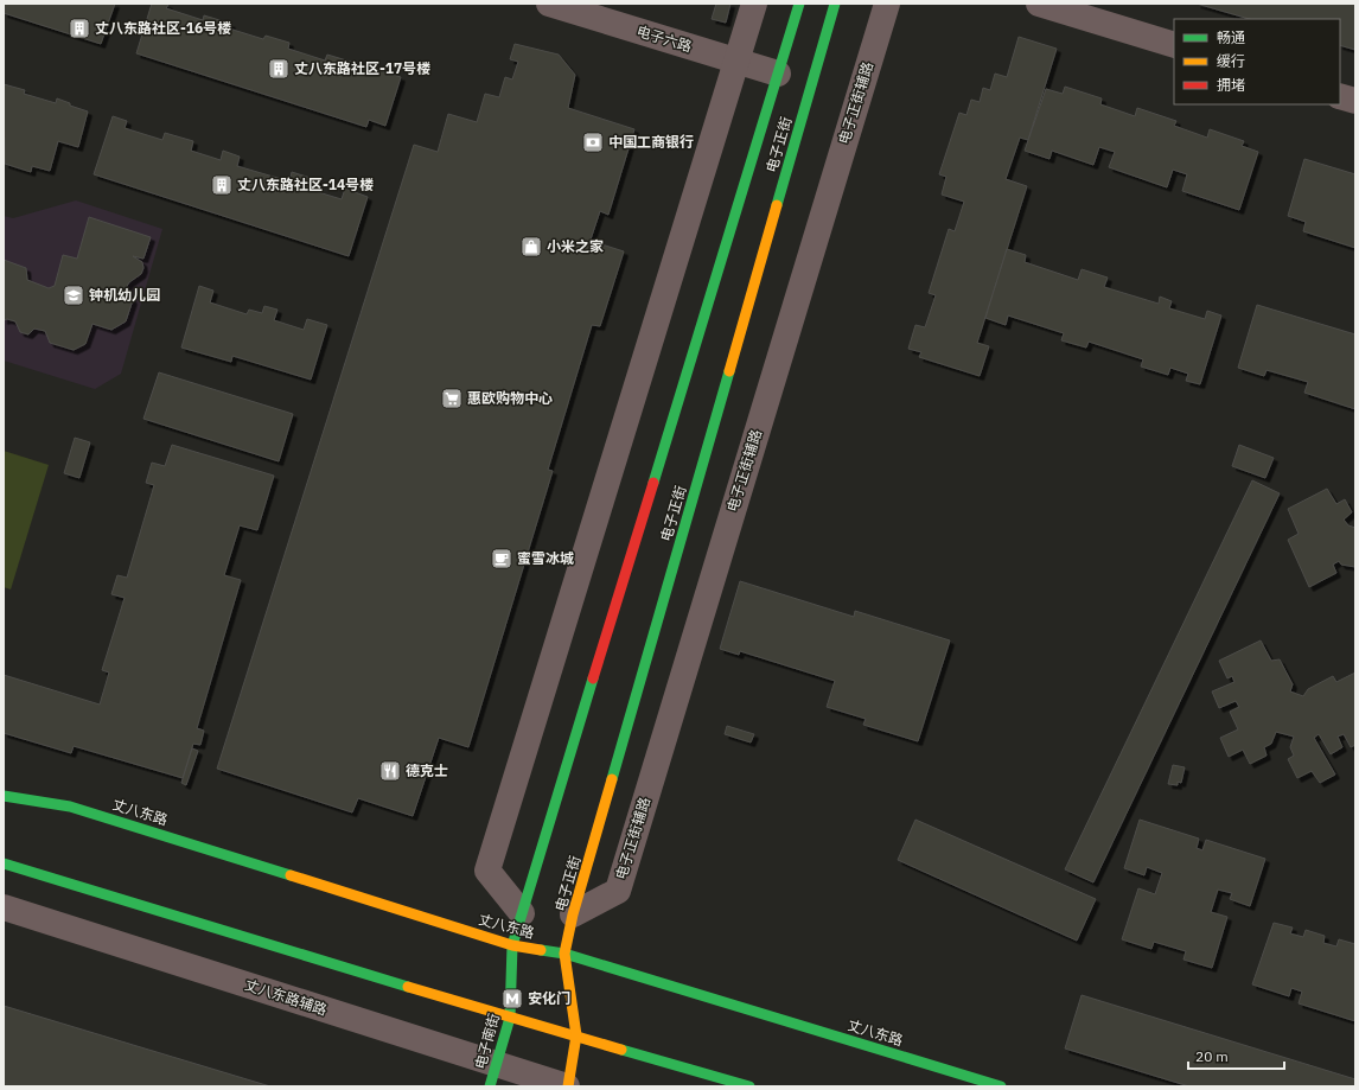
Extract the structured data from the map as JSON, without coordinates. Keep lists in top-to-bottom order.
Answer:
{
  "streets": {
    "main road": ["电子正街", "丈八东路", "电子南街"],
    "street": ["电子六路", "电子正街辅路", "丈八东路辅路"]
  },
  "crossings": [
    ["电子六路", "电子正街"],
    ["电子正街辅路", "电子正街"],
    ["电子正街", "丈八东路"],
    ["电子正街", "电子南街"],
    ["丈八东路", "电子南街"],
    ["丈八东路辅路", "电子南街"]
  ],
  "places": {
    "building": ["丈八东路社区-16号楼", "丈八东路社区-17号楼", "丈八东路社区-14号楼"],
    "bank": ["中国工商银行"],
    "shop": ["小米之家"],
    "school or university": ["钟机幼儿园"],
    "supermarket": ["惠欧购物中心"],
    "cafe": ["蜜雪冰城"],
    "restaurant": ["德克士"],
    "metro station": ["安化门"]
  },
  "legend": ["畅通", "缓行", "拥堵"],
  "scale_bar": "20 m"
}
